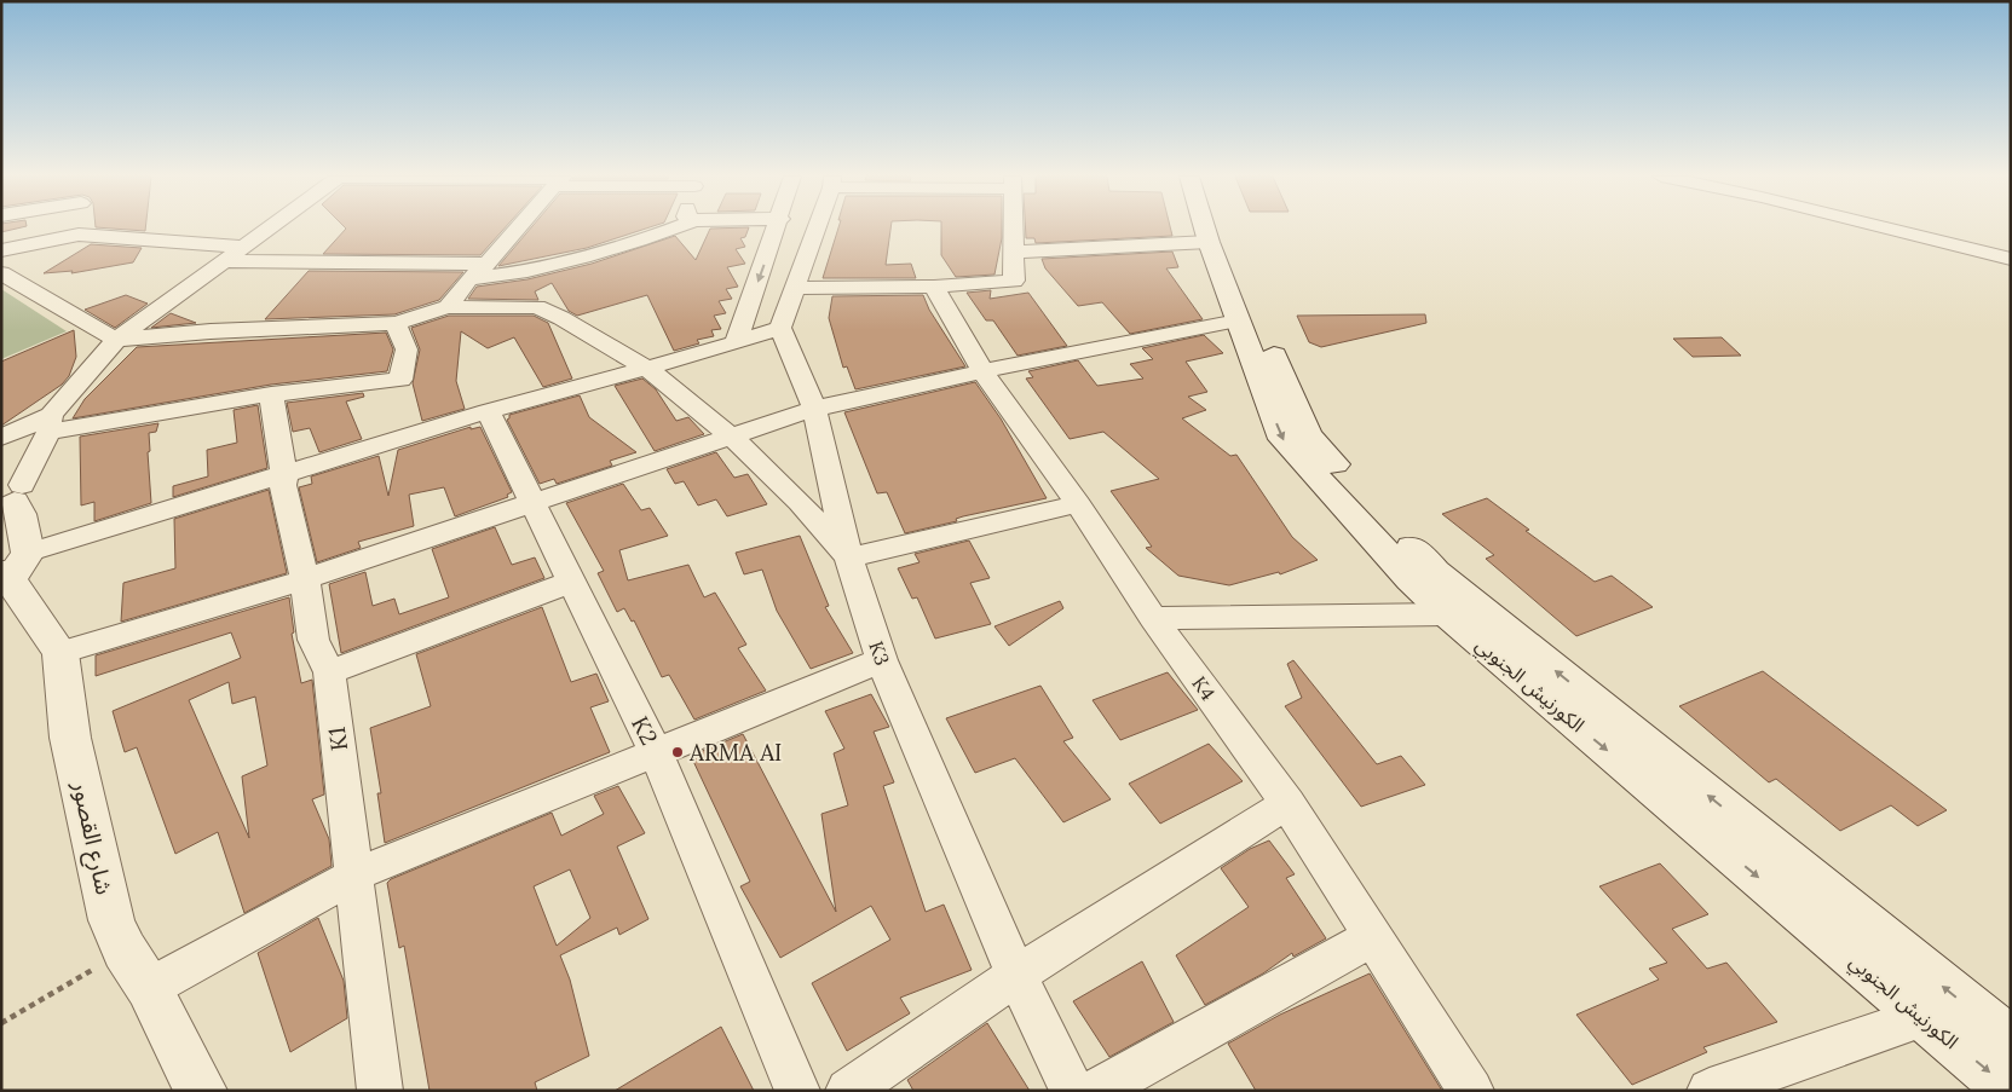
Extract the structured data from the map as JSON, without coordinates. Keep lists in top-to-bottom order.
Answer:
{
  "streets": {
    "main road": ["الكورنيش الجنوبي", "شارع القصور"],
    "street": [
      "K3",
      "K4",
      "K2",
      "K1"
    ]
  },
  "places": ["ARMA AI"]
}
